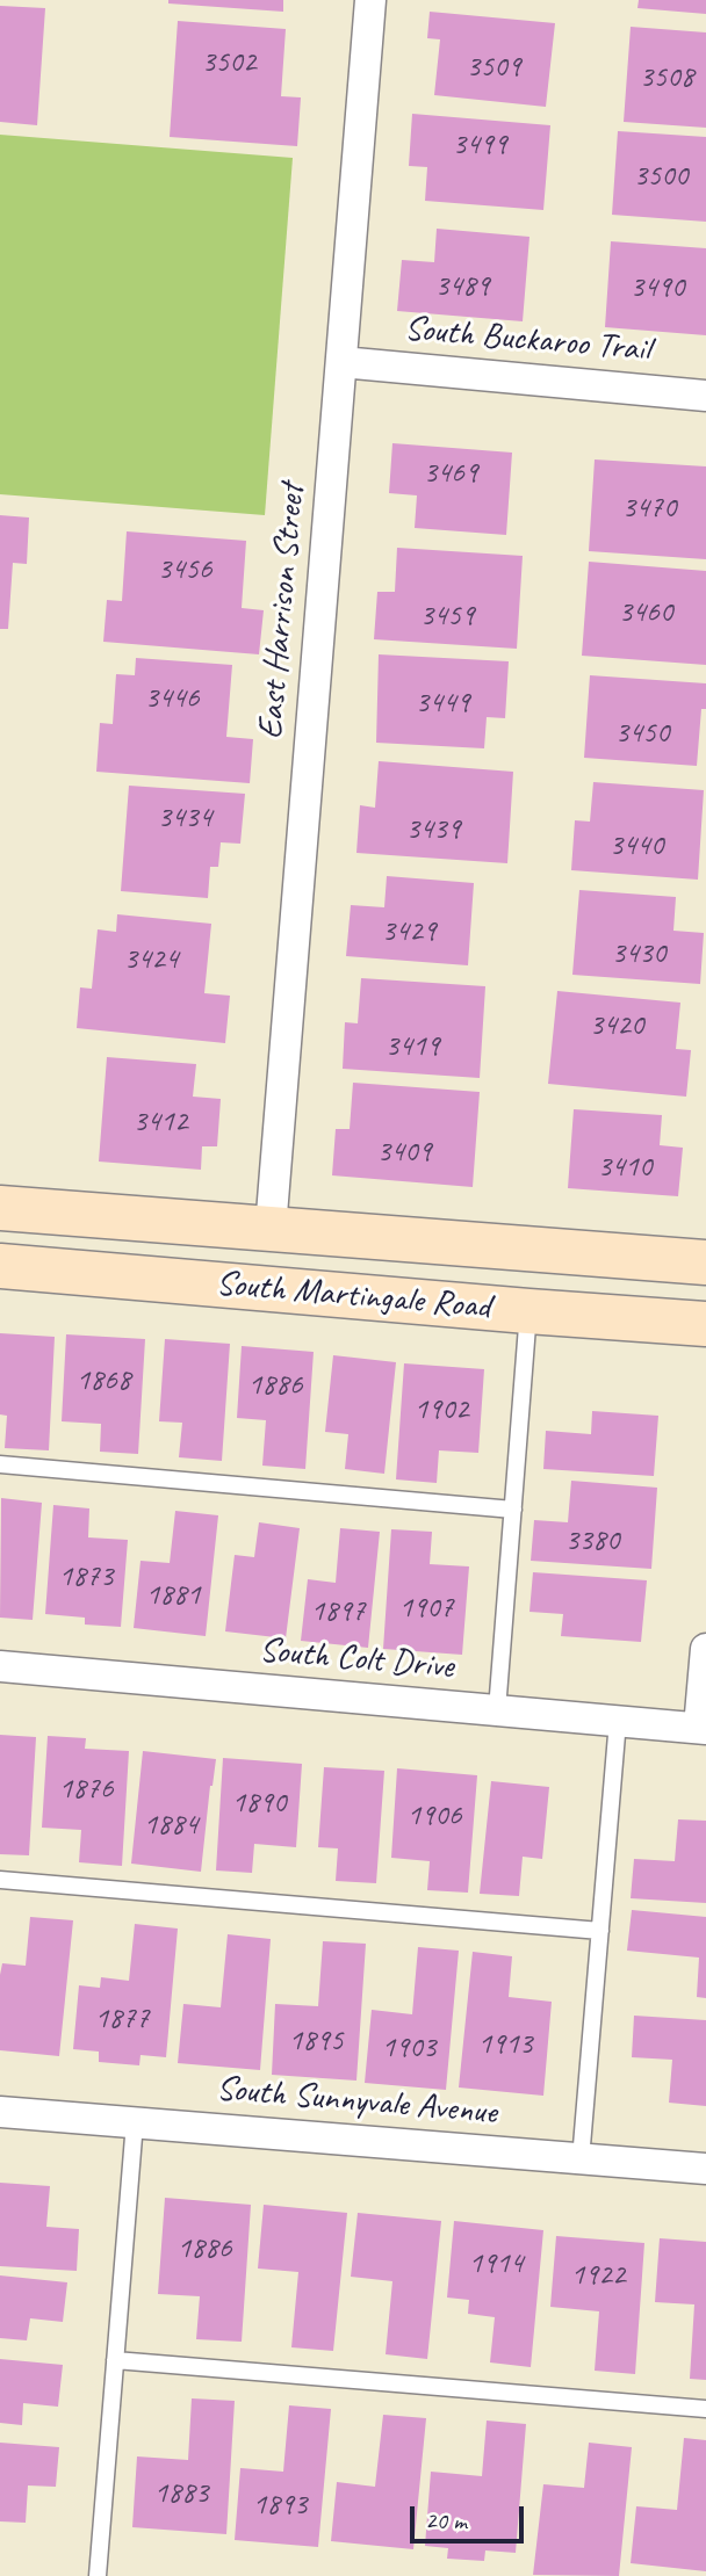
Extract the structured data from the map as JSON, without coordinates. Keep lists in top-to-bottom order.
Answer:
{
  "streets": {
    "street": [
      "South Buckaroo Trail",
      "East Harrison Street",
      "South Martingale Road",
      "South Colt Drive",
      "South Sunnyvale Avenue"
    ]
  },
  "crossings": [
    ["South Buckaroo Trail", "East Harrison Street"],
    ["East Harrison Street", "South Martingale Road"]
  ],
  "house_numbers": [
    "3502",
    "3509",
    "3508",
    "3499",
    "3500",
    "3489",
    "3490",
    "3469",
    "3470",
    "3456",
    "3460",
    "3459",
    "3446",
    "3449",
    "3450",
    "3434",
    "3439",
    "3440",
    "3429",
    "3430",
    "3424",
    "3420",
    "3419",
    "3412",
    "3409",
    "3410",
    "1868",
    "1886",
    "1902",
    "3380",
    "1873",
    "1881",
    "1907",
    "1897",
    "1876",
    "1890",
    "1906",
    "1884",
    "1877",
    "1895",
    "1913",
    "1903",
    "1886",
    "1914",
    "1922",
    "1883",
    "1893"
  ],
  "scale_bar": "20 m"
}
